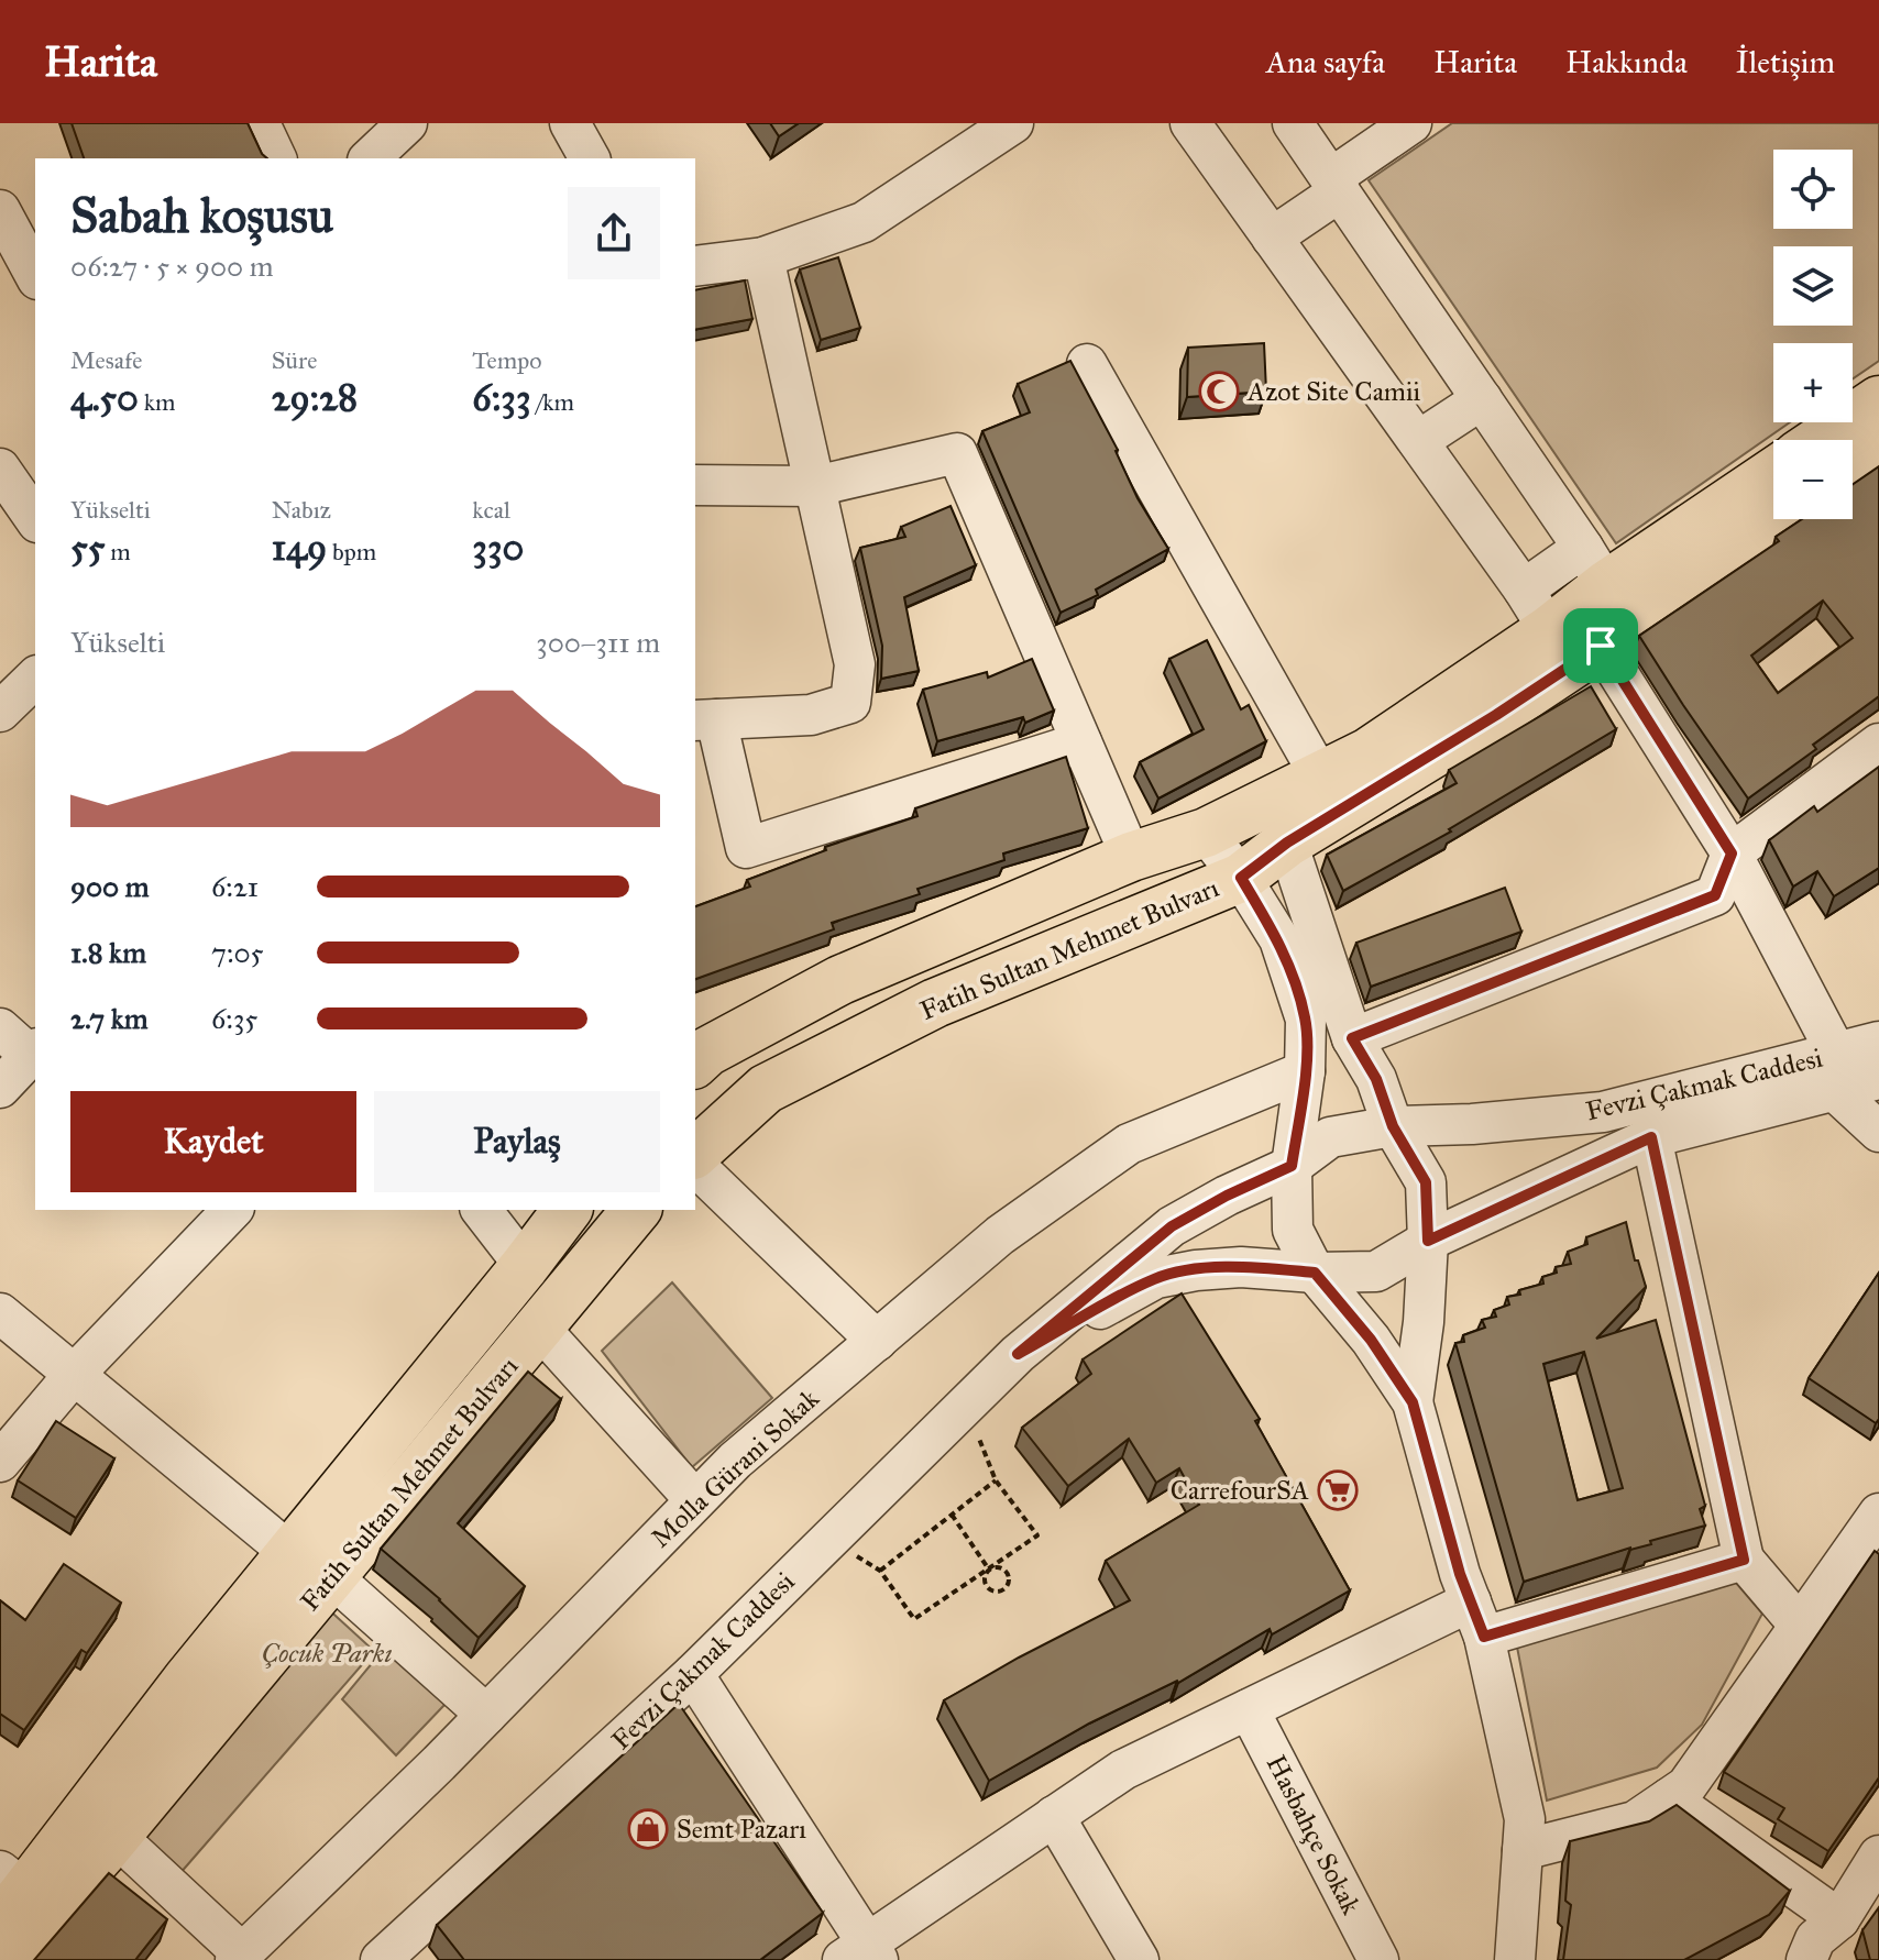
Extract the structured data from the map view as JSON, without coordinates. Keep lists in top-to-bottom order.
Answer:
{
  "streets": {
    "main road": ["Fatih Sultan Mehmet Bulvarı"],
    "street": ["Fevzi Çakmak Caddesi", "Molla Gürani Sokak", "Hasbahçe Sokak"]
  },
  "parks": ["Çocuk Parkı"],
  "places": {
    "mosque": ["Azot Site Camii"],
    "supermarket": ["CarrefourSA"],
    "shop": ["Semt Pazarı"]
  },
  "page": {
    "header": "Harita",
    "nav": [
      "Ana sayfa",
      "Harita",
      "Hakkında",
      "İletişim"
    ],
    "map_buttons": ["+", "−"],
    "heading": ["Sabah koşusu", "06:27 · 5 × 900 m"],
    "stats": [
      ["Mesafe", "4.50 km"],
      ["Süre", "29:28"],
      ["Tempo", "6:33 /km"],
      ["Yükselti", "55 m"],
      ["Nabız", "149 bpm"],
      ["kcal", "330"]
    ],
    "chart": ["Yükselti", "300–311 m"],
    "list": [
      {
        "name": "900 m",
        "note": "6:21"
      },
      {
        "name": "1.8 km",
        "note": "7:05"
      },
      {
        "name": "2.7 km",
        "note": "6:35"
      }
    ],
    "buttons": ["Kaydet", "Paylaş"]
  }
}
